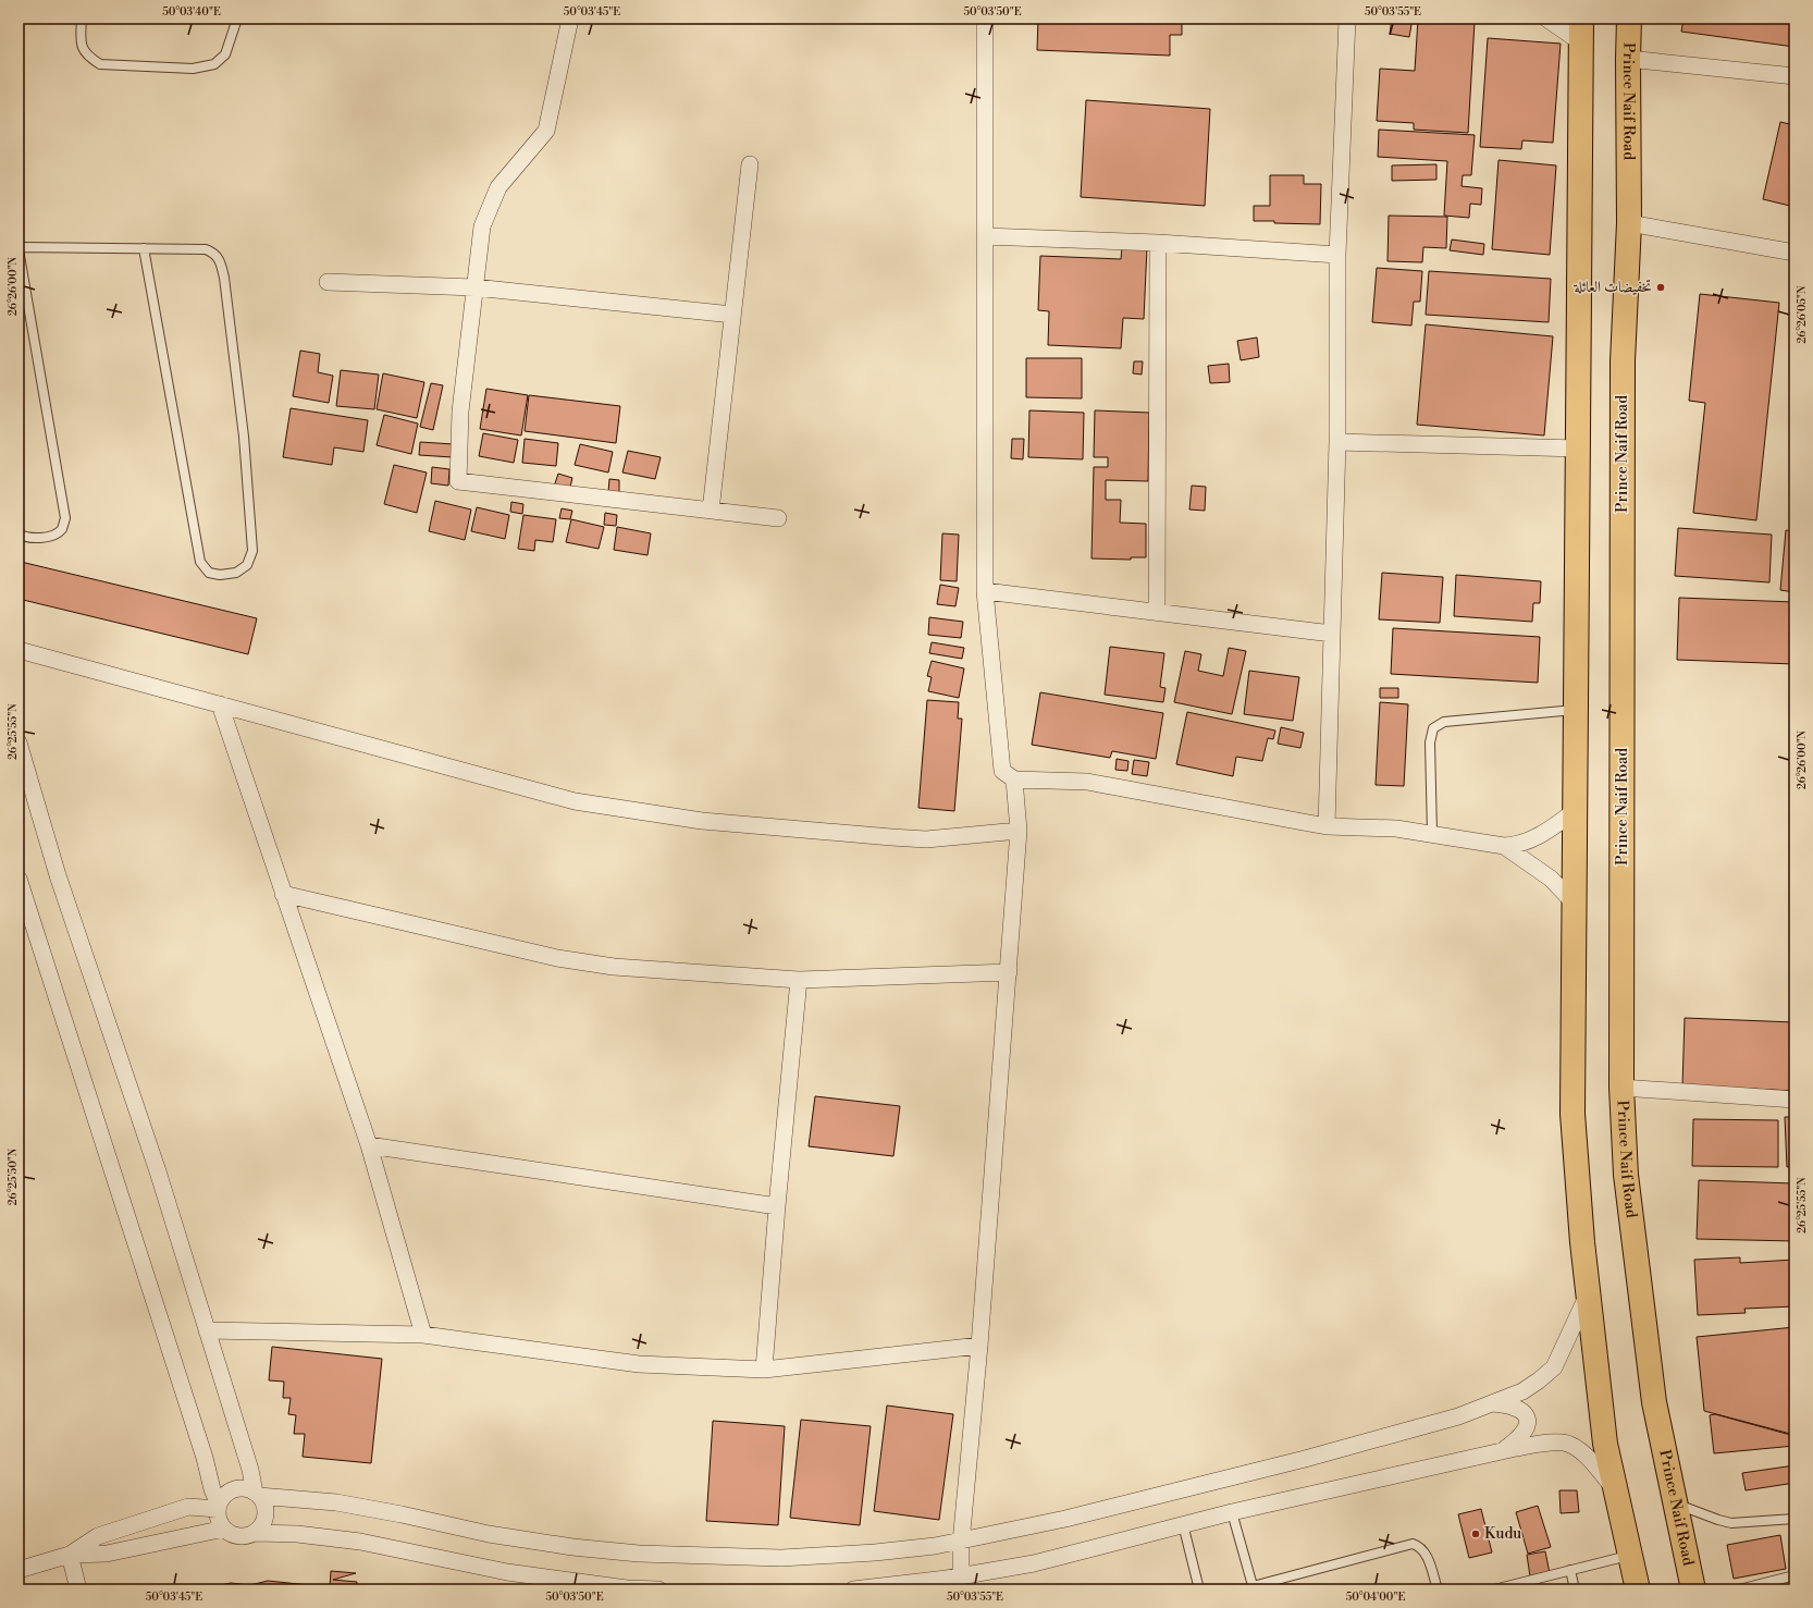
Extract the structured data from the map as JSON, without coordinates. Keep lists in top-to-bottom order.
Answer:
{
  "streets": {
    "main road": ["Prince Naif Road"]
  },
  "places": ["تخفيضات العائلة", "Kudu"],
  "coordinates": [
    "50°03'40\"E",
    "50°03'45\"E",
    "50°03'50\"E",
    "50°03'55\"E",
    "26°26'00\"N",
    "26°26'05\"N",
    "26°25'55\"N",
    "26°25'50\"N",
    "50°04'00\"E"
  ]
}
